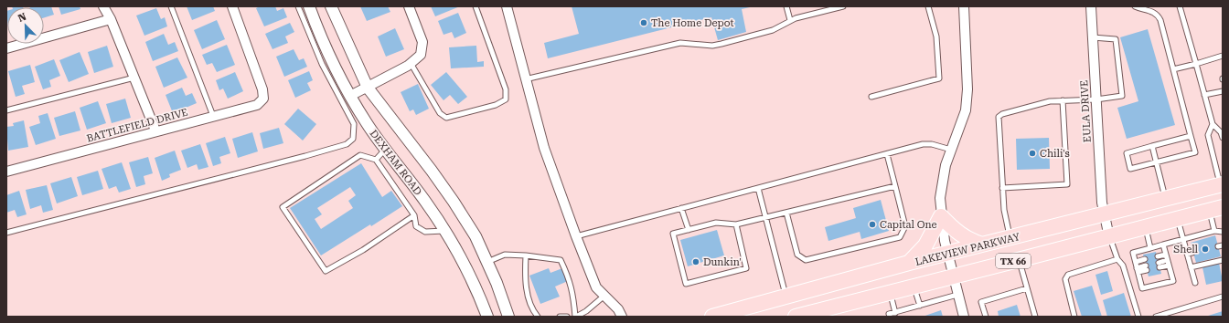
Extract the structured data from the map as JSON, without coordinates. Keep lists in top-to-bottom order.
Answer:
{
  "streets": {
    "main road": ["LAKEVIEW PARKWAY", "TX 66"],
    "street": ["EULA DRIVE", "BATTLEFIELD DRIVE", "DEXHAM ROAD"]
  },
  "crossings": [
    ["EULA DRIVE", "LAKEVIEW PARKWAY"],
    ["EULA DRIVE", "TX 66"]
  ],
  "places": [
    "The Home Depot",
    "Chili's",
    "Capital One",
    "Shell",
    "Dunkin'"
  ],
  "north": "top left"
}
